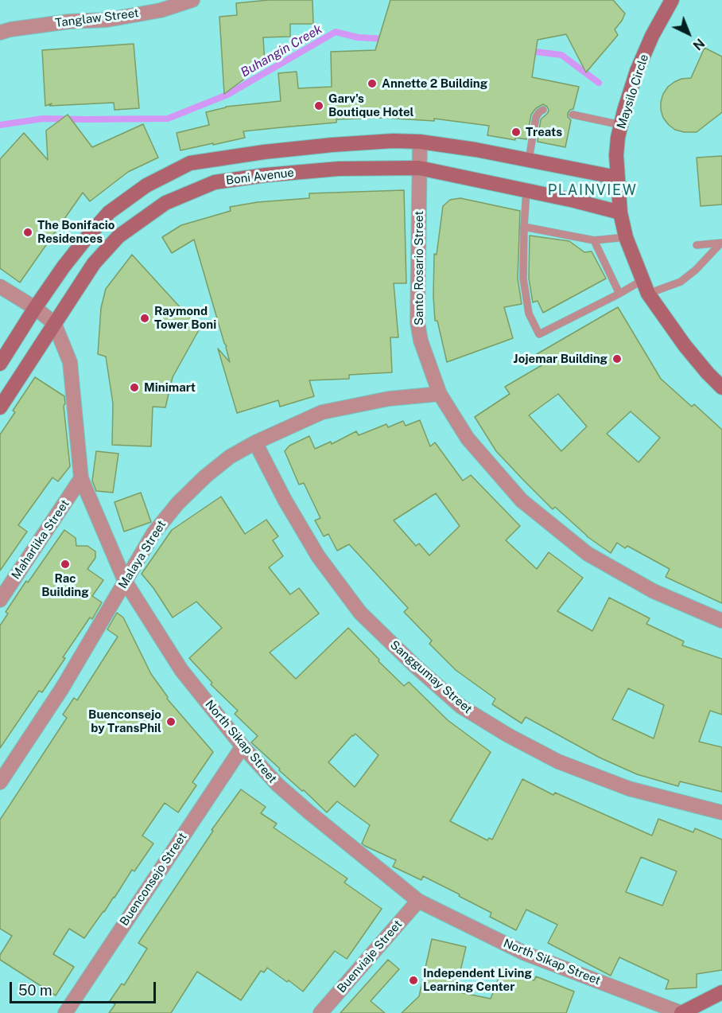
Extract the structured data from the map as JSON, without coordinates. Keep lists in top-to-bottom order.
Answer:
{
  "streets": {
    "main road": ["Maysilo Circle", "Boni Avenue"],
    "street": [
      "Tanglaw Street",
      "Santo Rosario Street",
      "Maharlika Street",
      "Malaya Street",
      "Sanggumay Street",
      "North Sikap Street",
      "Buenconsejo Street",
      "Buenviaje Street"
    ]
  },
  "crossings": [
    ["Maysilo Circle", "Boni Avenue"],
    ["Boni Avenue", "Santo Rosario Street"],
    ["Boni Avenue", "North Sikap Street"],
    ["Santo Rosario Street", "Malaya Street"],
    ["Maharlika Street", "North Sikap Street"],
    ["Malaya Street", "Sanggumay Street"],
    ["Malaya Street", "North Sikap Street"],
    ["North Sikap Street", "Buenconsejo Street"],
    ["North Sikap Street", "Buenviaje Street"]
  ],
  "districts": ["PLAINVIEW"],
  "water": ["Buhangin Creek"],
  "places": [
    "Annette 2 Building",
    "Garv's Boutique Hotel",
    "Treats",
    "The Bonifacio Residences",
    "Raymond Tower Boni",
    "Jojemar Building",
    "Minimart",
    "Rac Building",
    "Buenconsejo by TransPhil",
    "Independent Living Learning Center"
  ],
  "scale_bar": "50 m",
  "north": "bottom right"
}
